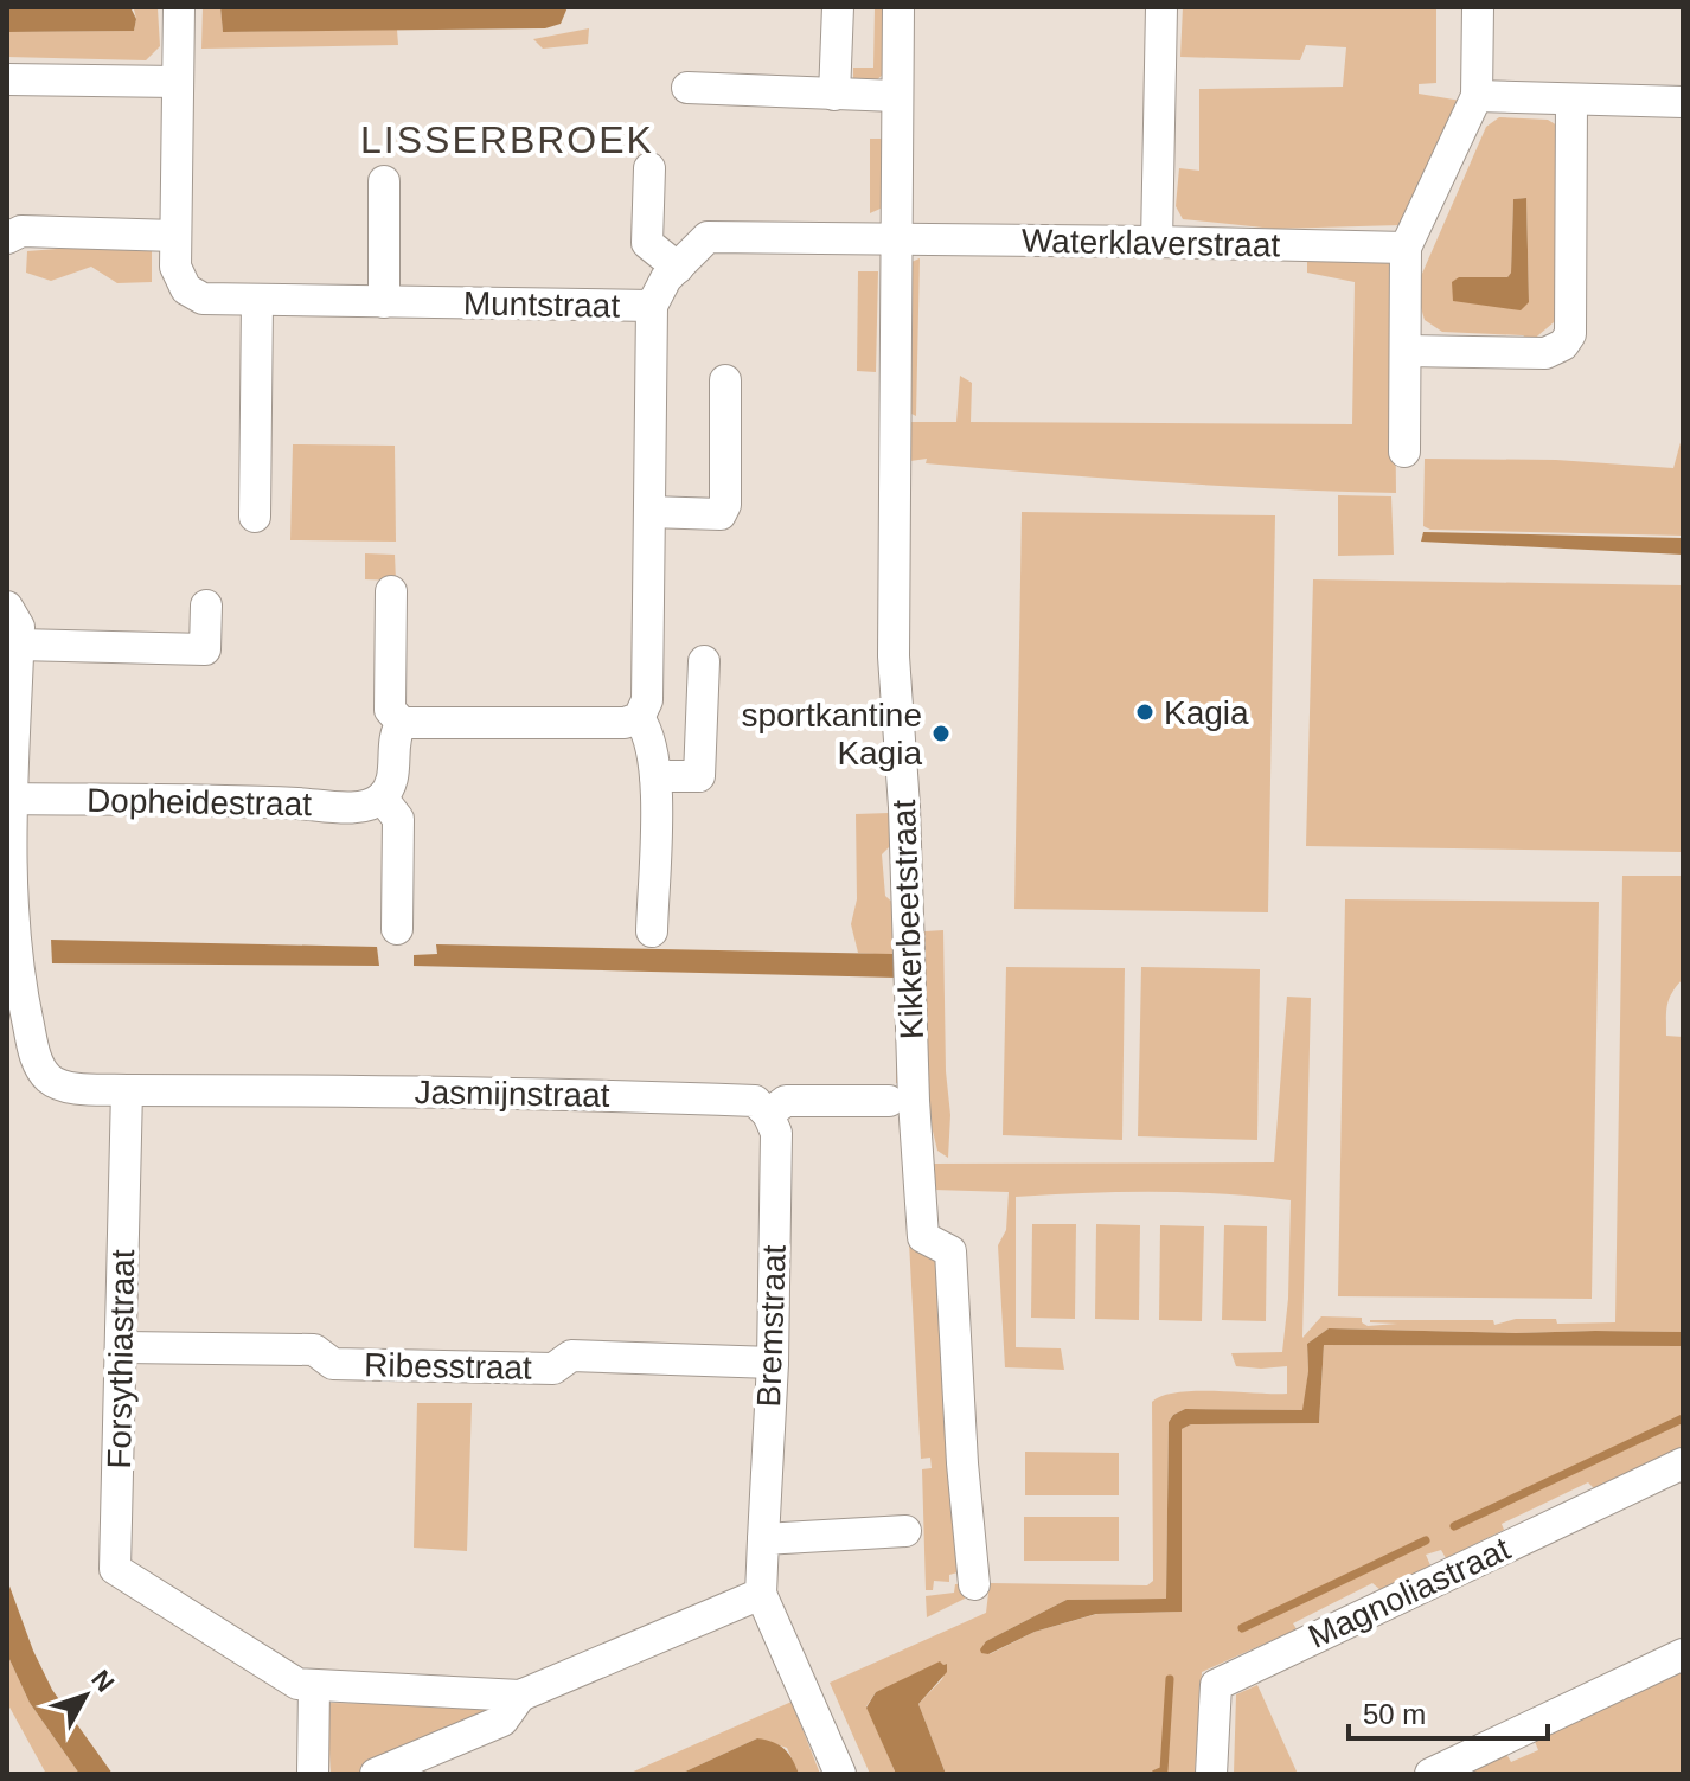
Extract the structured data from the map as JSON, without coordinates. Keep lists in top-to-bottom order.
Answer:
{
  "streets": {
    "street": [
      "Waterklaverstraat",
      "Muntstraat",
      "Dopheidestraat",
      "Kikkerbeetstraat",
      "Jasmijnstraat",
      "Bremstraat",
      "Forsythiastraat",
      "Ribesstraat",
      "Magnoliastraat"
    ]
  },
  "crossings": [
    ["Waterklaverstraat", "Muntstraat"],
    ["Waterklaverstraat", "Kikkerbeetstraat"],
    ["Muntstraat", "Kikkerbeetstraat"],
    ["Jasmijnstraat", "Bremstraat"],
    ["Jasmijnstraat", "Forsythiastraat"],
    ["Bremstraat", "Ribesstraat"],
    ["Forsythiastraat", "Ribesstraat"]
  ],
  "districts": ["LISSERBROEK"],
  "places": ["Kagia", "sportkantine Kagia"],
  "scale_bar": "50 m",
  "north": "top right"
}
